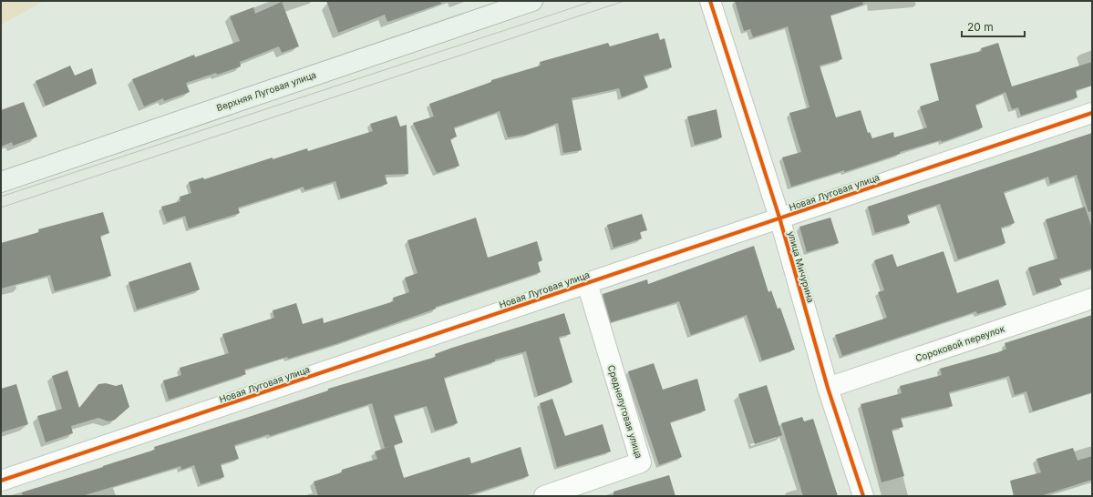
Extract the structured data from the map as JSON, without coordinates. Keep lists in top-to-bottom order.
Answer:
{
  "streets": {
    "main road": ["Верхняя Луговая улица"],
    "street": [
      "Новая Луговая улица",
      "улица Мичурина",
      "Сороковой переулок",
      "Среднелуговая улица"
    ]
  },
  "crossings": [
    ["Новая Луговая улица", "улица Мичурина"],
    ["Новая Луговая улица", "Среднелуговая улица"],
    ["улица Мичурина", "Сороковой переулок"]
  ],
  "scale_bar": "20 m"
}
